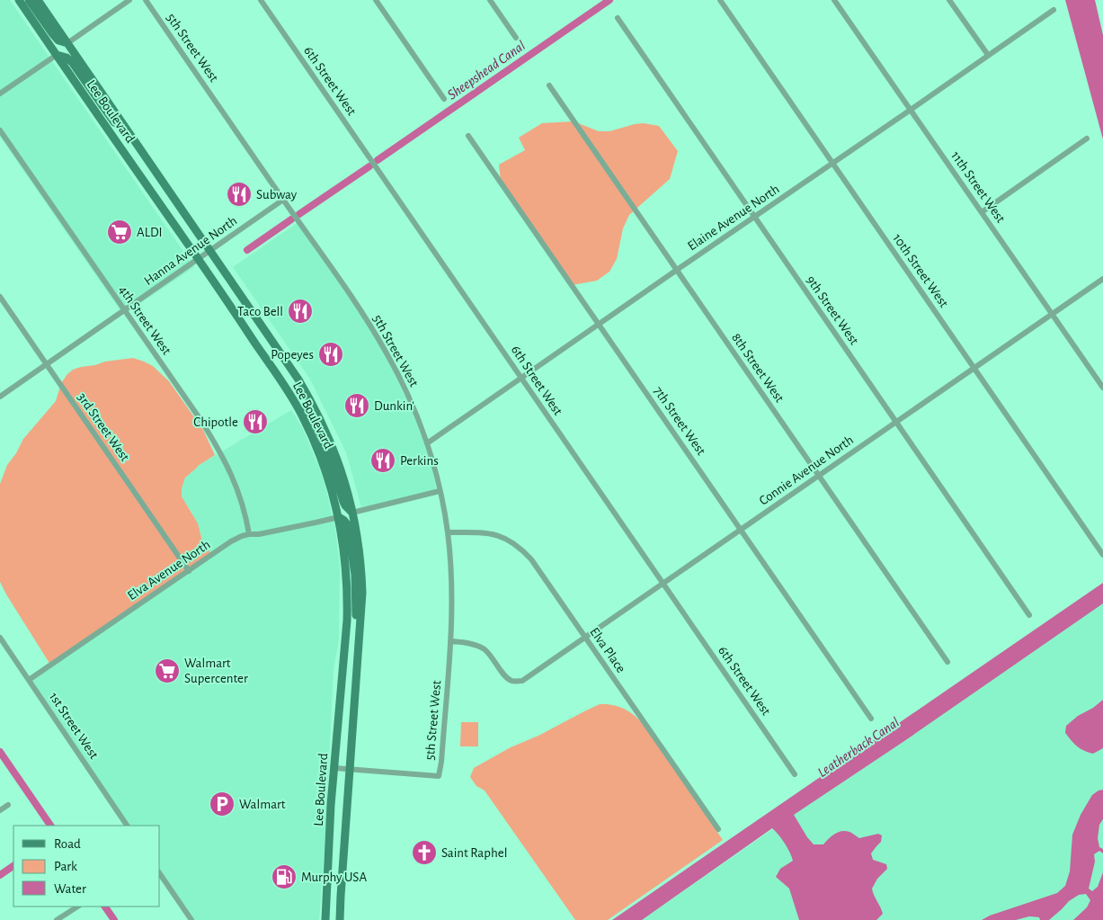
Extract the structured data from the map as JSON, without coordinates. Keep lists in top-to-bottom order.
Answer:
{
  "streets": {
    "main road": ["Lee Boulevard"],
    "street": [
      "5th Street West",
      "6th Street West",
      "11th Street West",
      "Elaine Avenue North",
      "Hanna Avenue North",
      "10th Street West",
      "9th Street West",
      "4th Street West",
      "8th Street West",
      "7th Street West",
      "3rd Street West",
      "Connie Avenue North",
      "Elva Avenue North",
      "Elva Place",
      "1st Street West"
    ]
  },
  "crossings": [
    ["5th Street West", "Lee Boulevard"],
    ["5th Street West", "Elaine Avenue North"],
    ["5th Street West", "Hanna Avenue North"],
    ["5th Street West", "Connie Avenue North"],
    ["5th Street West", "Elva Place"],
    ["6th Street West", "Elaine Avenue North"],
    ["6th Street West", "Connie Avenue North"],
    ["Lee Boulevard", "Hanna Avenue North"],
    ["Lee Boulevard", "Elva Avenue North"],
    ["11th Street West", "Elaine Avenue North"],
    ["11th Street West", "Connie Avenue North"],
    ["Elaine Avenue North", "10th Street West"],
    ["Elaine Avenue North", "9th Street West"],
    ["Elaine Avenue North", "8th Street West"],
    ["Elaine Avenue North", "7th Street West"],
    ["Hanna Avenue North", "4th Street West"],
    ["Hanna Avenue North", "3rd Street West"],
    ["10th Street West", "Connie Avenue North"],
    ["9th Street West", "Connie Avenue North"],
    ["4th Street West", "Elva Avenue North"],
    ["8th Street West", "Connie Avenue North"],
    ["7th Street West", "Connie Avenue North"],
    ["3rd Street West", "Elva Avenue North"],
    ["Connie Avenue North", "Elva Place"],
    ["Elva Avenue North", "1st Street West"]
  ],
  "water": ["Sheepshead Canal", "Leatherback Canal"],
  "places": {
    "restaurant": [
      "Subway",
      "Taco Bell",
      "Popeyes",
      "Dunkin'",
      "Chipotle",
      "Perkins"
    ],
    "supermarket": ["ALDI", "Walmart Supercenter"],
    "parking": ["Walmart"],
    "church": ["Saint Raphel"],
    "fuel station": ["Murphy USA"]
  },
  "legend": ["Road", "Park", "Water"]
}
